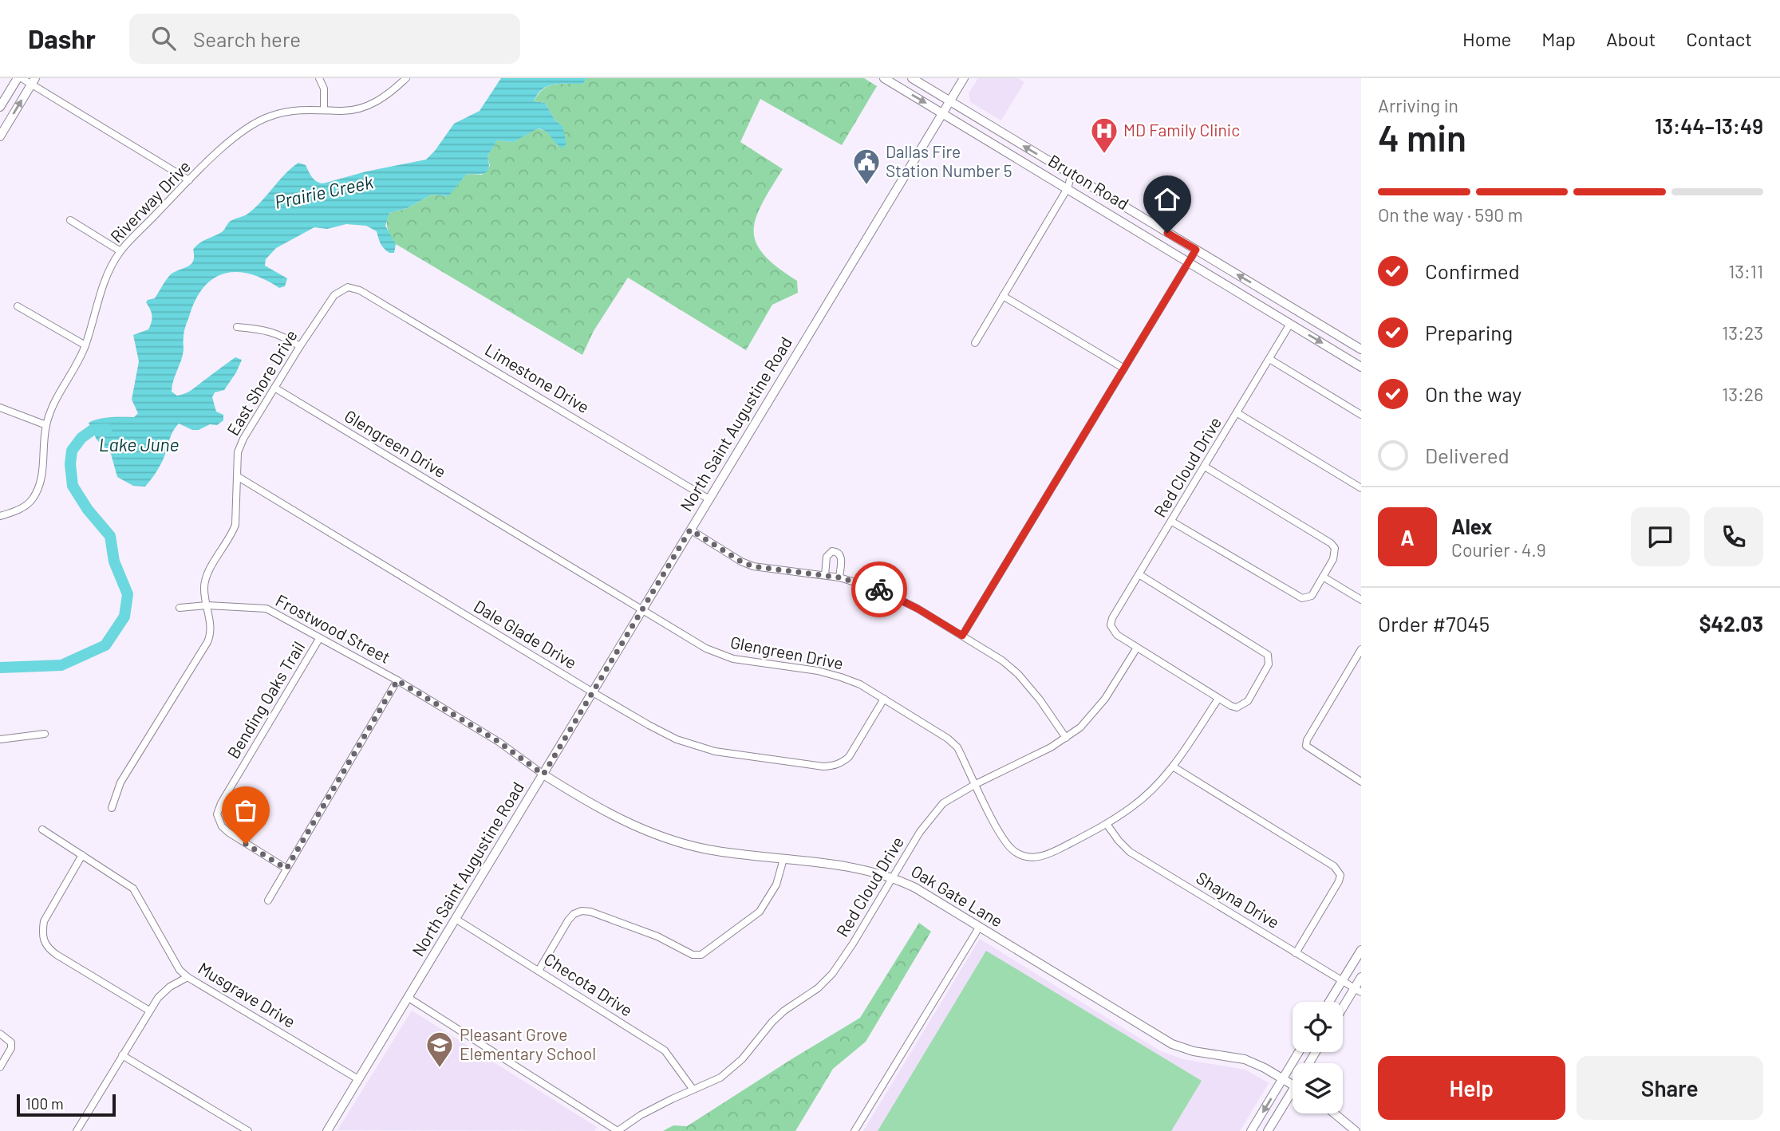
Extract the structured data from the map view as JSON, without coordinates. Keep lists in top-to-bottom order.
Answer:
{
  "streets": {
    "street": [
      "Bruton Road",
      "Riverway Drive",
      "Limestone Drive",
      "East Shore Drive",
      "North Saint Augustine Road",
      "Glengreen Drive",
      "Red Cloud Drive",
      "Frostwood Street",
      "Dale Glade Drive",
      "Bending Oaks Trail",
      "Oak Gate Lane",
      "Shayna Drive",
      "Checota Drive",
      "Musgrave Drive"
    ]
  },
  "crossings": [
    ["Bruton Road", "North Saint Augustine Road"],
    ["Bruton Road", "Red Cloud Drive"],
    ["Limestone Drive", "East Shore Drive"],
    ["Limestone Drive", "North Saint Augustine Road"],
    ["East Shore Drive", "Glengreen Drive"],
    ["East Shore Drive", "Frostwood Street"],
    ["East Shore Drive", "Dale Glade Drive"],
    ["North Saint Augustine Road", "Glengreen Drive"],
    ["North Saint Augustine Road", "Frostwood Street"],
    ["North Saint Augustine Road", "Dale Glade Drive"],
    ["North Saint Augustine Road", "Oak Gate Lane"],
    ["North Saint Augustine Road", "Checota Drive"],
    ["North Saint Augustine Road", "Musgrave Drive"],
    ["Glengreen Drive", "Red Cloud Drive"],
    ["Glengreen Drive", "Dale Glade Drive"],
    ["Glengreen Drive", "Shayna Drive"],
    ["Red Cloud Drive", "Oak Gate Lane"],
    ["Red Cloud Drive", "Checota Drive"],
    ["Frostwood Street", "Bending Oaks Trail"],
    ["Frostwood Street", "Oak Gate Lane"]
  ],
  "water": ["Prairie Creek", "Lake June"],
  "places": {
    "hospital": ["MD Family Clinic"],
    "public building": ["Dallas Fire Station Number 5"],
    "school or university": ["Pleasant Grove Elementary School"]
  },
  "scale_bar": "100 m",
  "page": {
    "header": "Dashr",
    "search": "Search here",
    "nav": [
      "Home",
      "Map",
      "About",
      "Contact"
    ],
    "heading": ["4 min", "Arriving in", "13:44–13:49"],
    "panel": [
      "Alex",
      "Courier · 4.9",
      "Order #7045",
      "$42.03"
    ],
    "bar": "On the way · 590 m",
    "list": [
      ["Confirmed", "13:11"],
      ["Preparing", "13:23"],
      ["On the way", "13:26"],
      "Delivered"
    ],
    "round": "A",
    "buttons": ["Help", "Share"],
    "scale": "100 m"
  }
}
